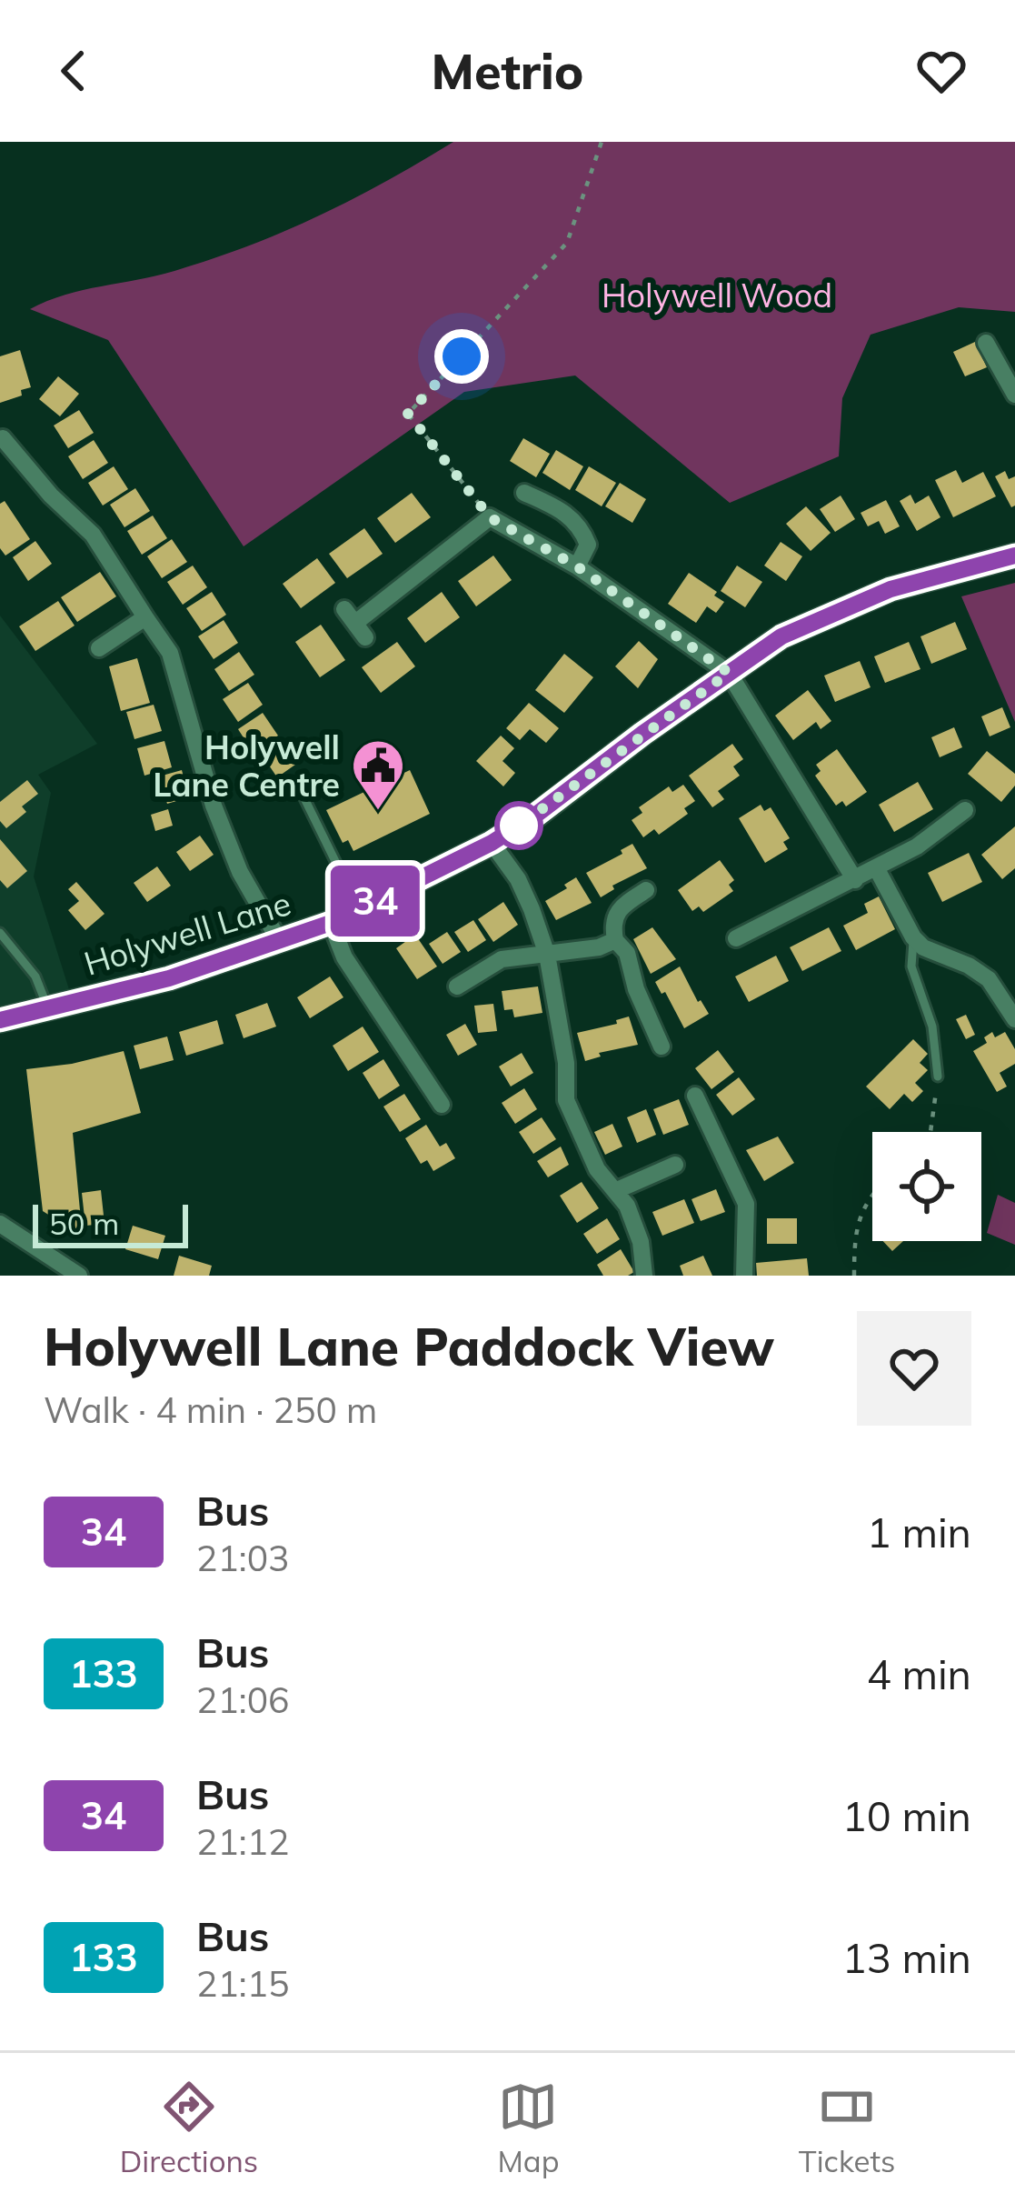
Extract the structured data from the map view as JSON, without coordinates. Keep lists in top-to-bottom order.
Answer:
{
  "streets": {
    "main road": ["Holywell Lane"]
  },
  "parks": ["Holywell Wood"],
  "places": {
    "public building": ["Holywell Lane Centre"]
  },
  "lines": ["bus line 34"],
  "scale_bar": "50 m",
  "page": {
    "header": "Metrio",
    "on_map": "34",
    "scale": "50 m",
    "heading": ["Holywell Lane Paddock View", "Walk · 4 min · 250 m"],
    "list": [
      {
        "mark": "34",
        "name": "Bus",
        "note": "21:03",
        "value": "1 min"
      },
      {
        "mark": "133",
        "name": "Bus",
        "note": "21:06",
        "value": "4 min"
      },
      {
        "mark": "34",
        "name": "Bus",
        "note": "21:12",
        "value": "10 min"
      },
      {
        "mark": "133",
        "name": "Bus",
        "note": "21:15",
        "value": "13 min"
      }
    ],
    "tabs": ["Directions", "Map", "Tickets"]
  }
}
